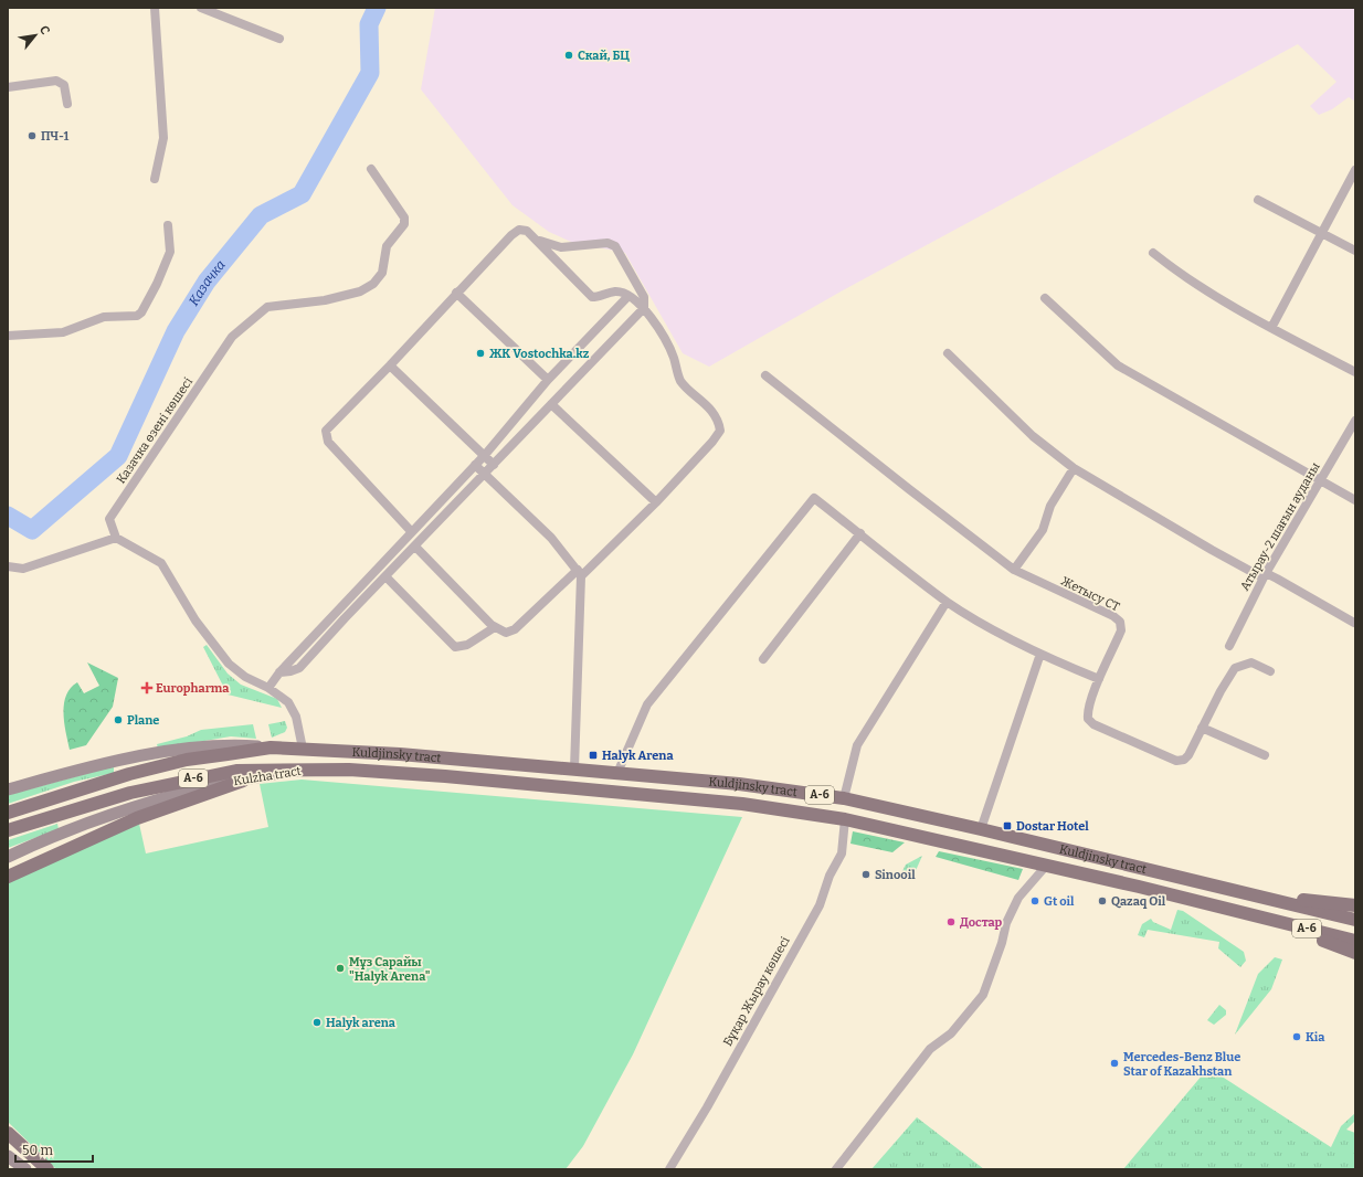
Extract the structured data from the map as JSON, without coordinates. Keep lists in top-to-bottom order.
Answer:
{
  "streets": {
    "main road": ["Kuldjinsky tract", "Kulzha tract", "A-6"],
    "street": [
      "Казачка өзені көшесі",
      "Атырау-2 шағын ауданы",
      "Жетысу СТ",
      "Бұқар Жырау көшесі"
    ]
  },
  "crossings": [
    ["Kuldjinsky tract", "Kulzha tract"],
    ["Kuldjinsky tract", "A-6"],
    ["Kuldjinsky tract", "Бұқар Жырау көшесі"]
  ],
  "water": ["Казачка"],
  "places": {
    "other": [
      "Скай, БЦ",
      "ПЧ-1",
      "ЖК Vostochka.kz",
      "Plane",
      "Sinooil",
      "Gt oil",
      "Qazaq Oil",
      "Достар",
      "Мұз Сарайы \"Halyk Arena\"",
      "Halyk arena",
      "Kia",
      "Mercedes-Benz Blue Star of Kazakhstan"
    ],
    "health": ["Europharma"],
    "transit": ["Halyk Arena", "Dostar Hotel"]
  },
  "scale_bar": "50 m",
  "north": "top right"
}
